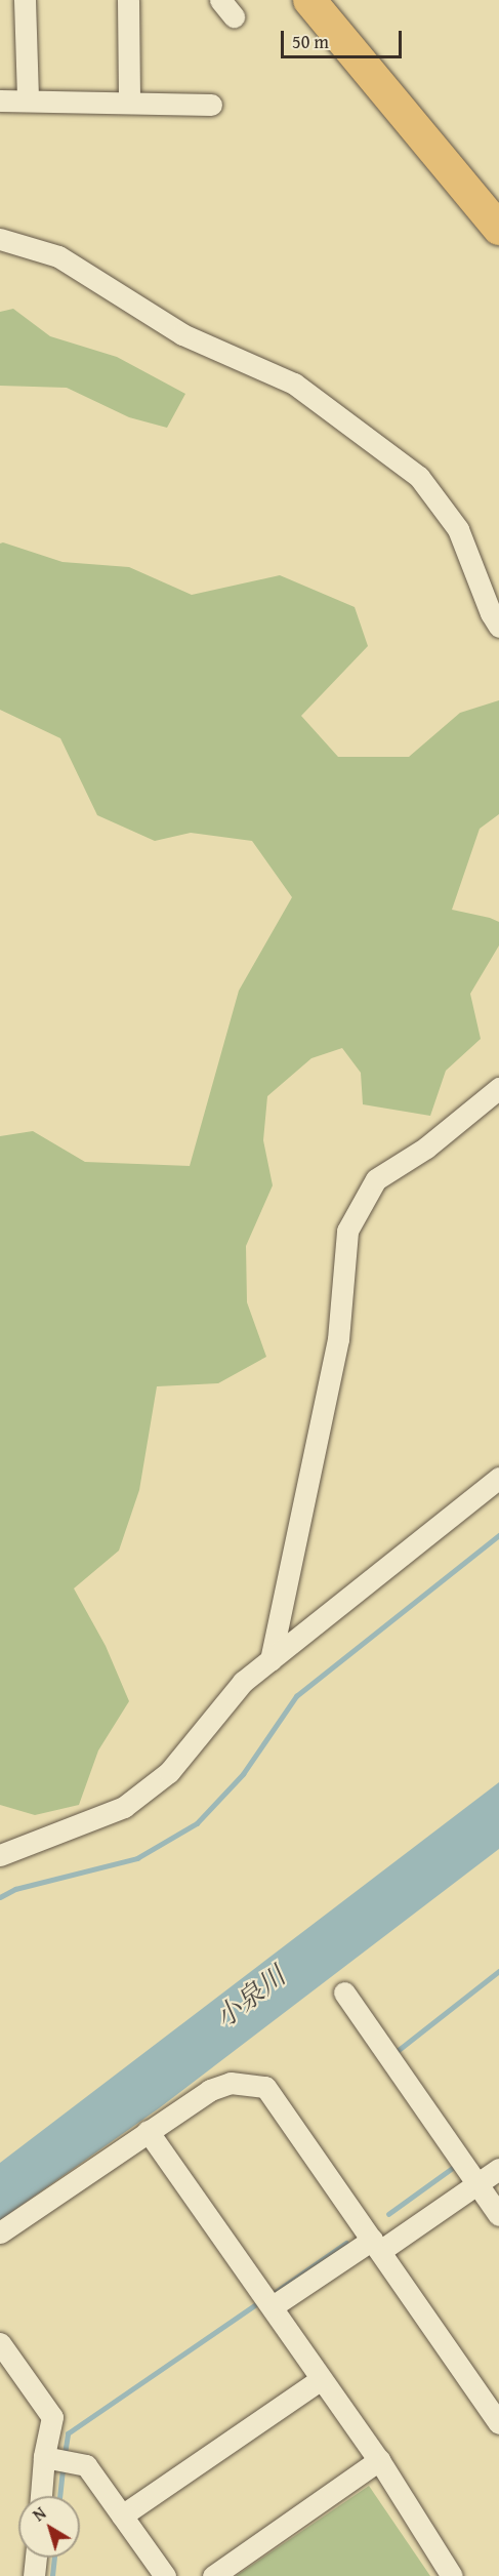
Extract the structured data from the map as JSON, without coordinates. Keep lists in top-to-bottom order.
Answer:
{
  "water": ["小泉川"],
  "scale_bar": "50 m",
  "north": "top left"
}
